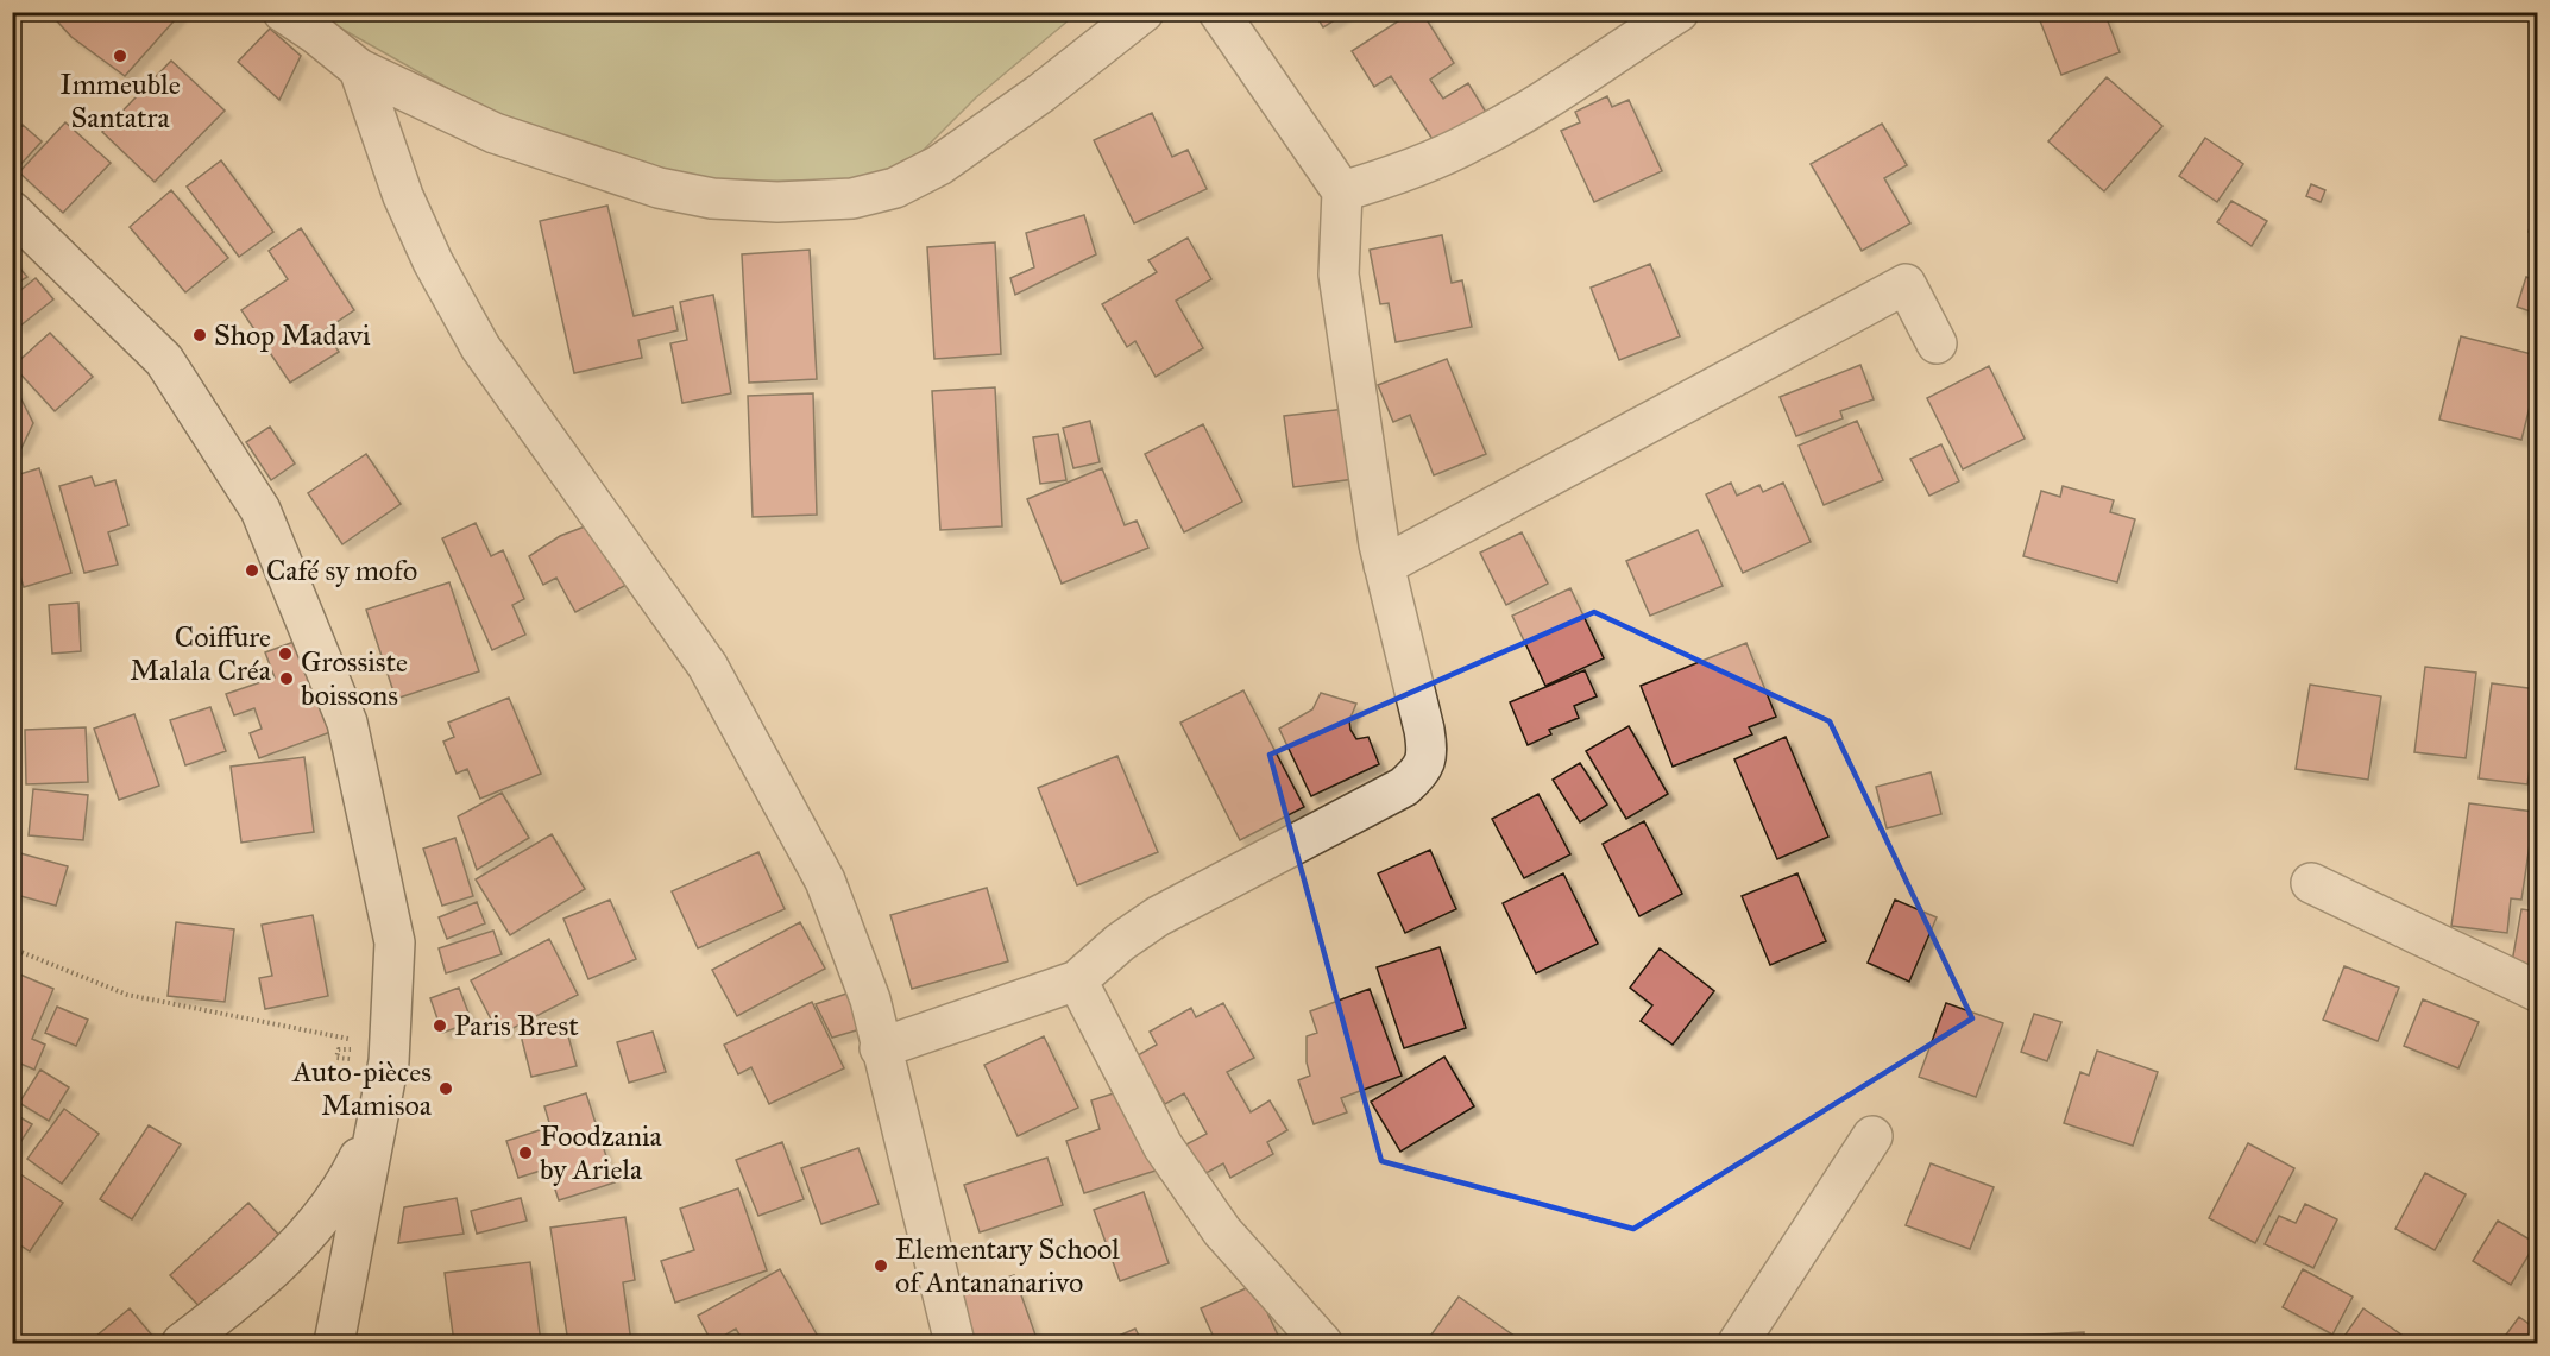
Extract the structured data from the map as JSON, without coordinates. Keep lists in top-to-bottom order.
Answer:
{
  "places": [
    "Immeuble Santatra",
    "Shop Madavi",
    "Café sy mofo",
    "Coiffure Malala Créa",
    "Grossiste boissons",
    "Paris Brest",
    "Auto-pièces Mamisoa",
    "Foodzania by Ariela",
    "Elementary School of Antananarivo"
  ]
}
